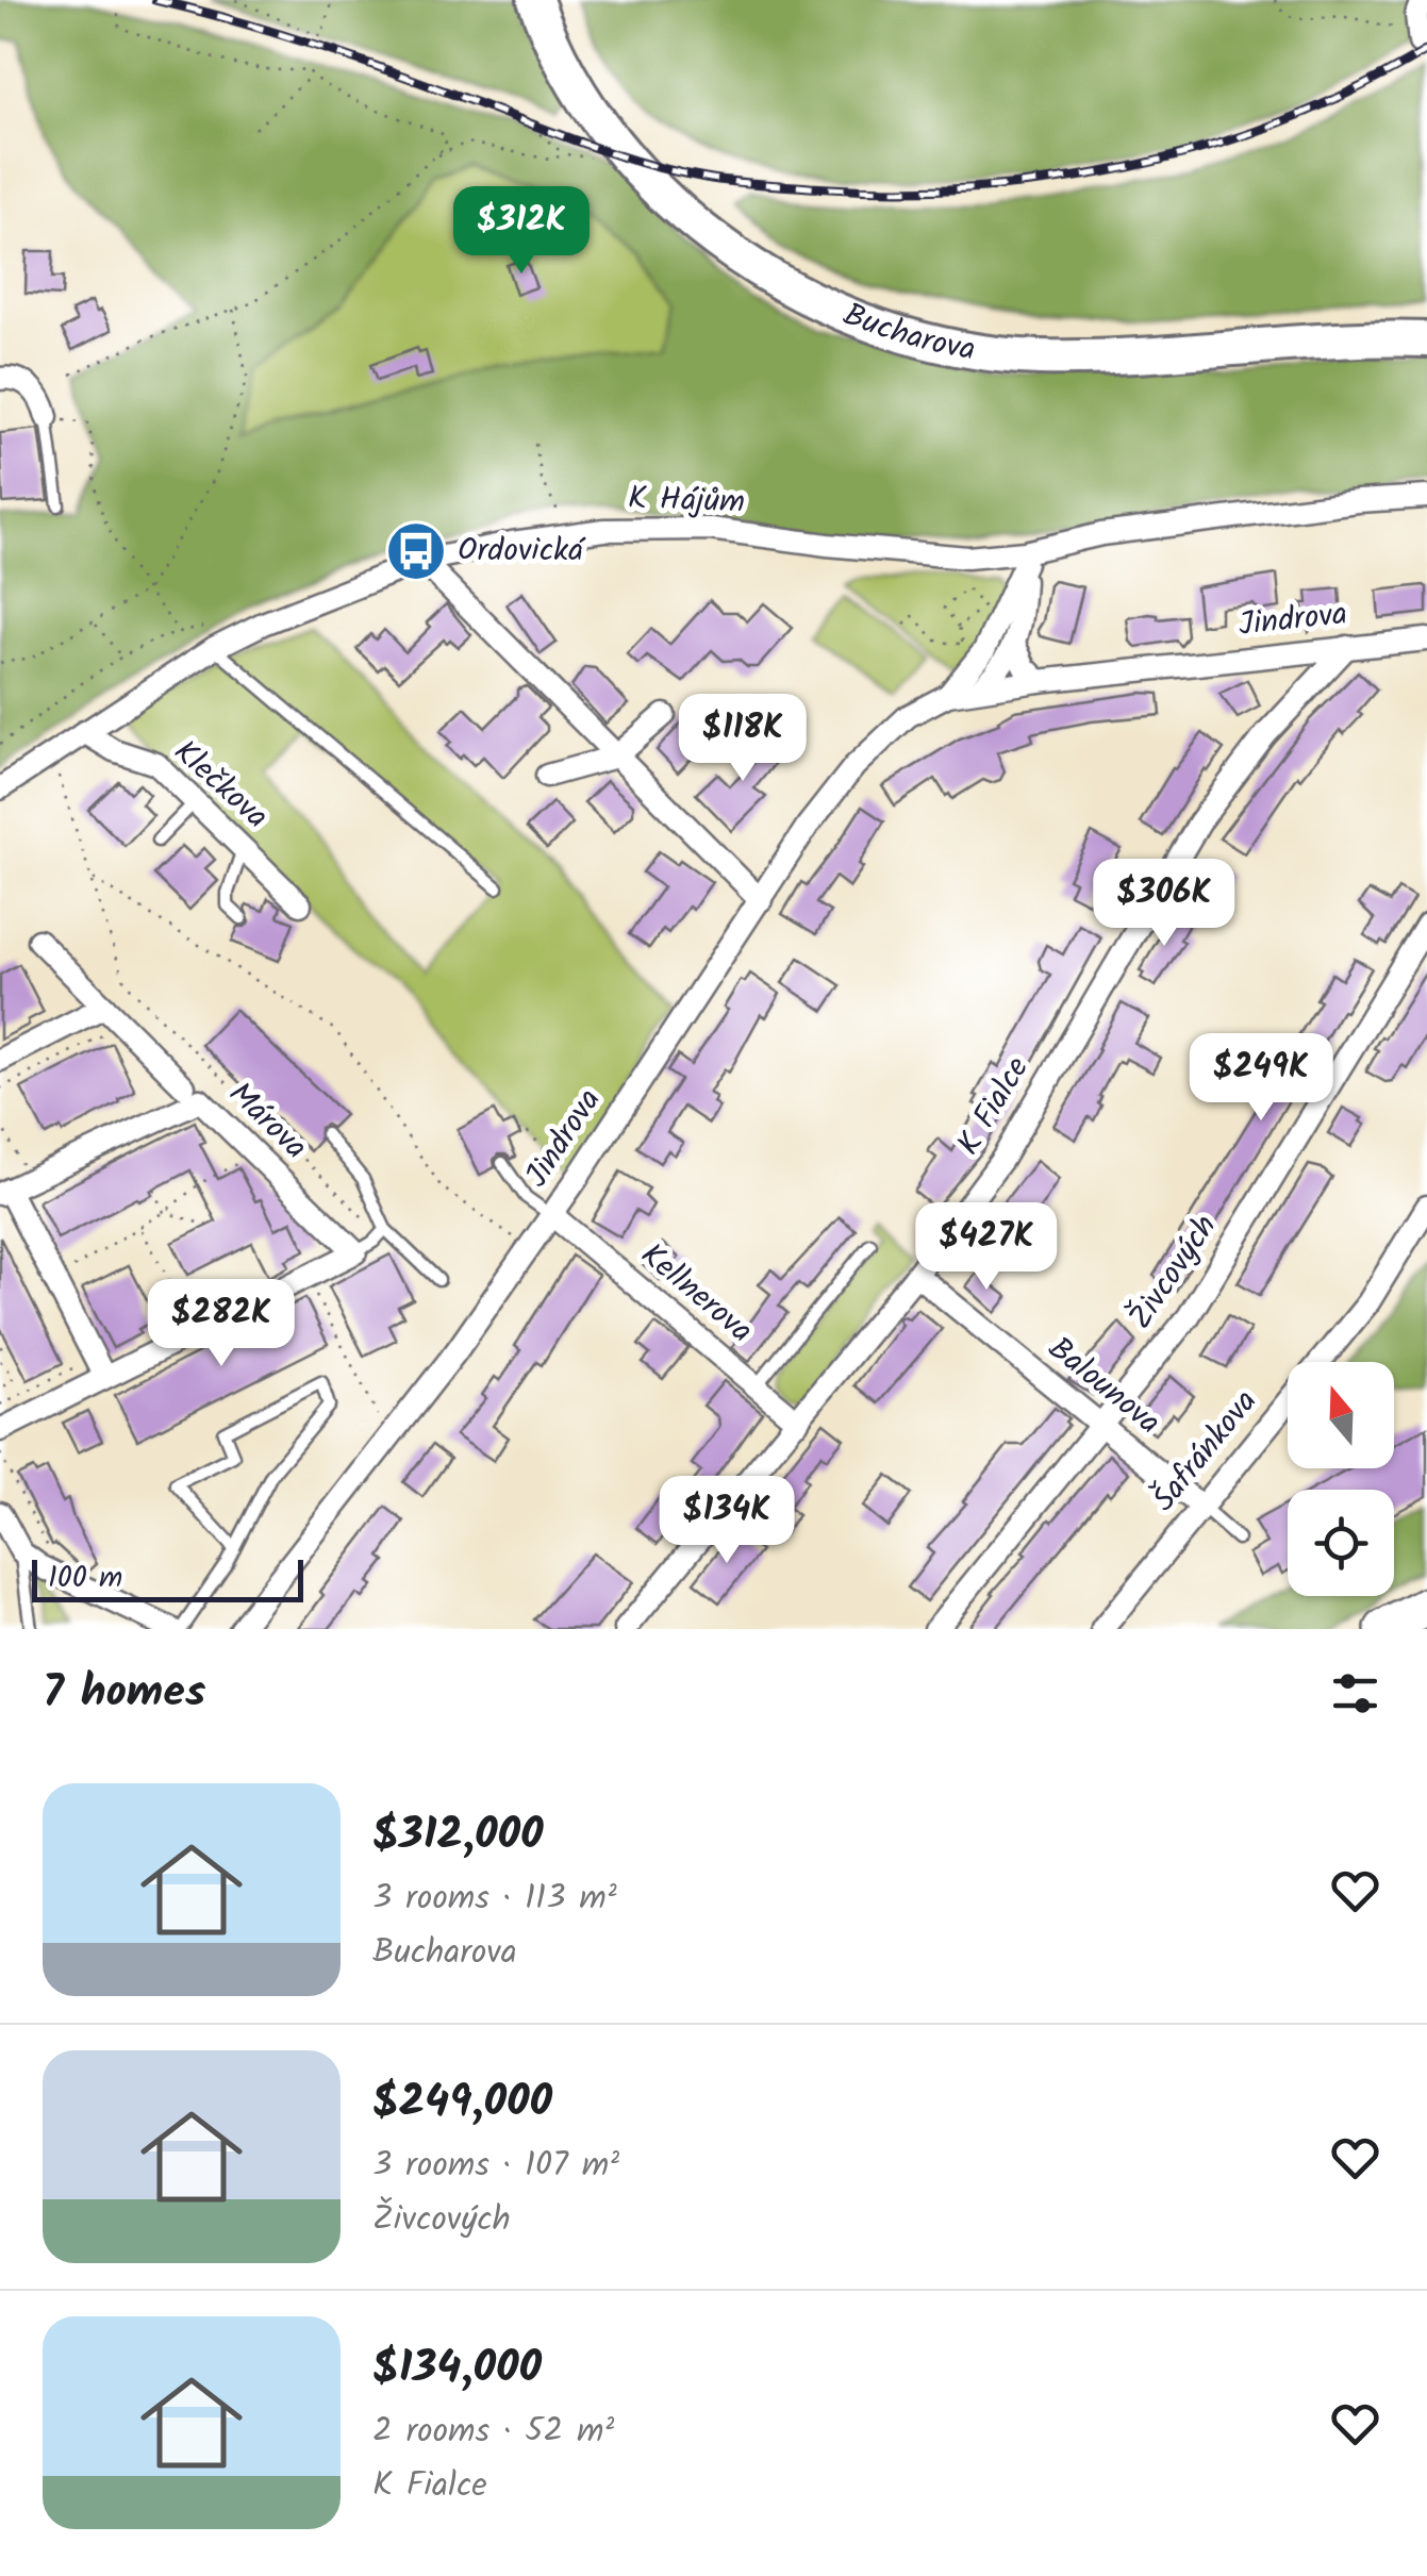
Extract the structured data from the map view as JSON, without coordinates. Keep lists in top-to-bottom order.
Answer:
{
  "streets": {
    "main road": ["Bucharova"],
    "street": [
      "K Hájům",
      "Jindrova",
      "Klečkova",
      "K Fialce",
      "Márova",
      "Živcových",
      "Kellnerova",
      "Balounova",
      "Šafránkova"
    ]
  },
  "crossings": [
    ["K Hájům", "Jindrova"],
    ["K Hájům", "Klečkova"],
    ["Jindrova", "K Fialce"],
    ["Jindrova", "Kellnerova"],
    ["K Fialce", "Kellnerova"],
    ["K Fialce", "Balounova"],
    ["Živcových", "Balounova"],
    ["Balounova", "Šafránkova"]
  ],
  "places": {
    "bus stop": ["Ordovická"]
  },
  "scale_bar": "100 m",
  "north": "top",
  "page": {
    "price": [
      "$312K",
      "$118K",
      "$306K",
      "$249K",
      "$427K",
      "$282K",
      "$134K"
    ],
    "scale": "100 m",
    "heading": "7 homes",
    "list": [
      {
        "name": "$312,000",
        "note": "3 rooms · 113 m² · Bucharova"
      },
      {
        "name": "$249,000",
        "note": "3 rooms · 107 m² · Živcových"
      },
      {
        "name": "$134,000",
        "note": "2 rooms · 52 m² · K Fialce"
      }
    ]
  }
}
